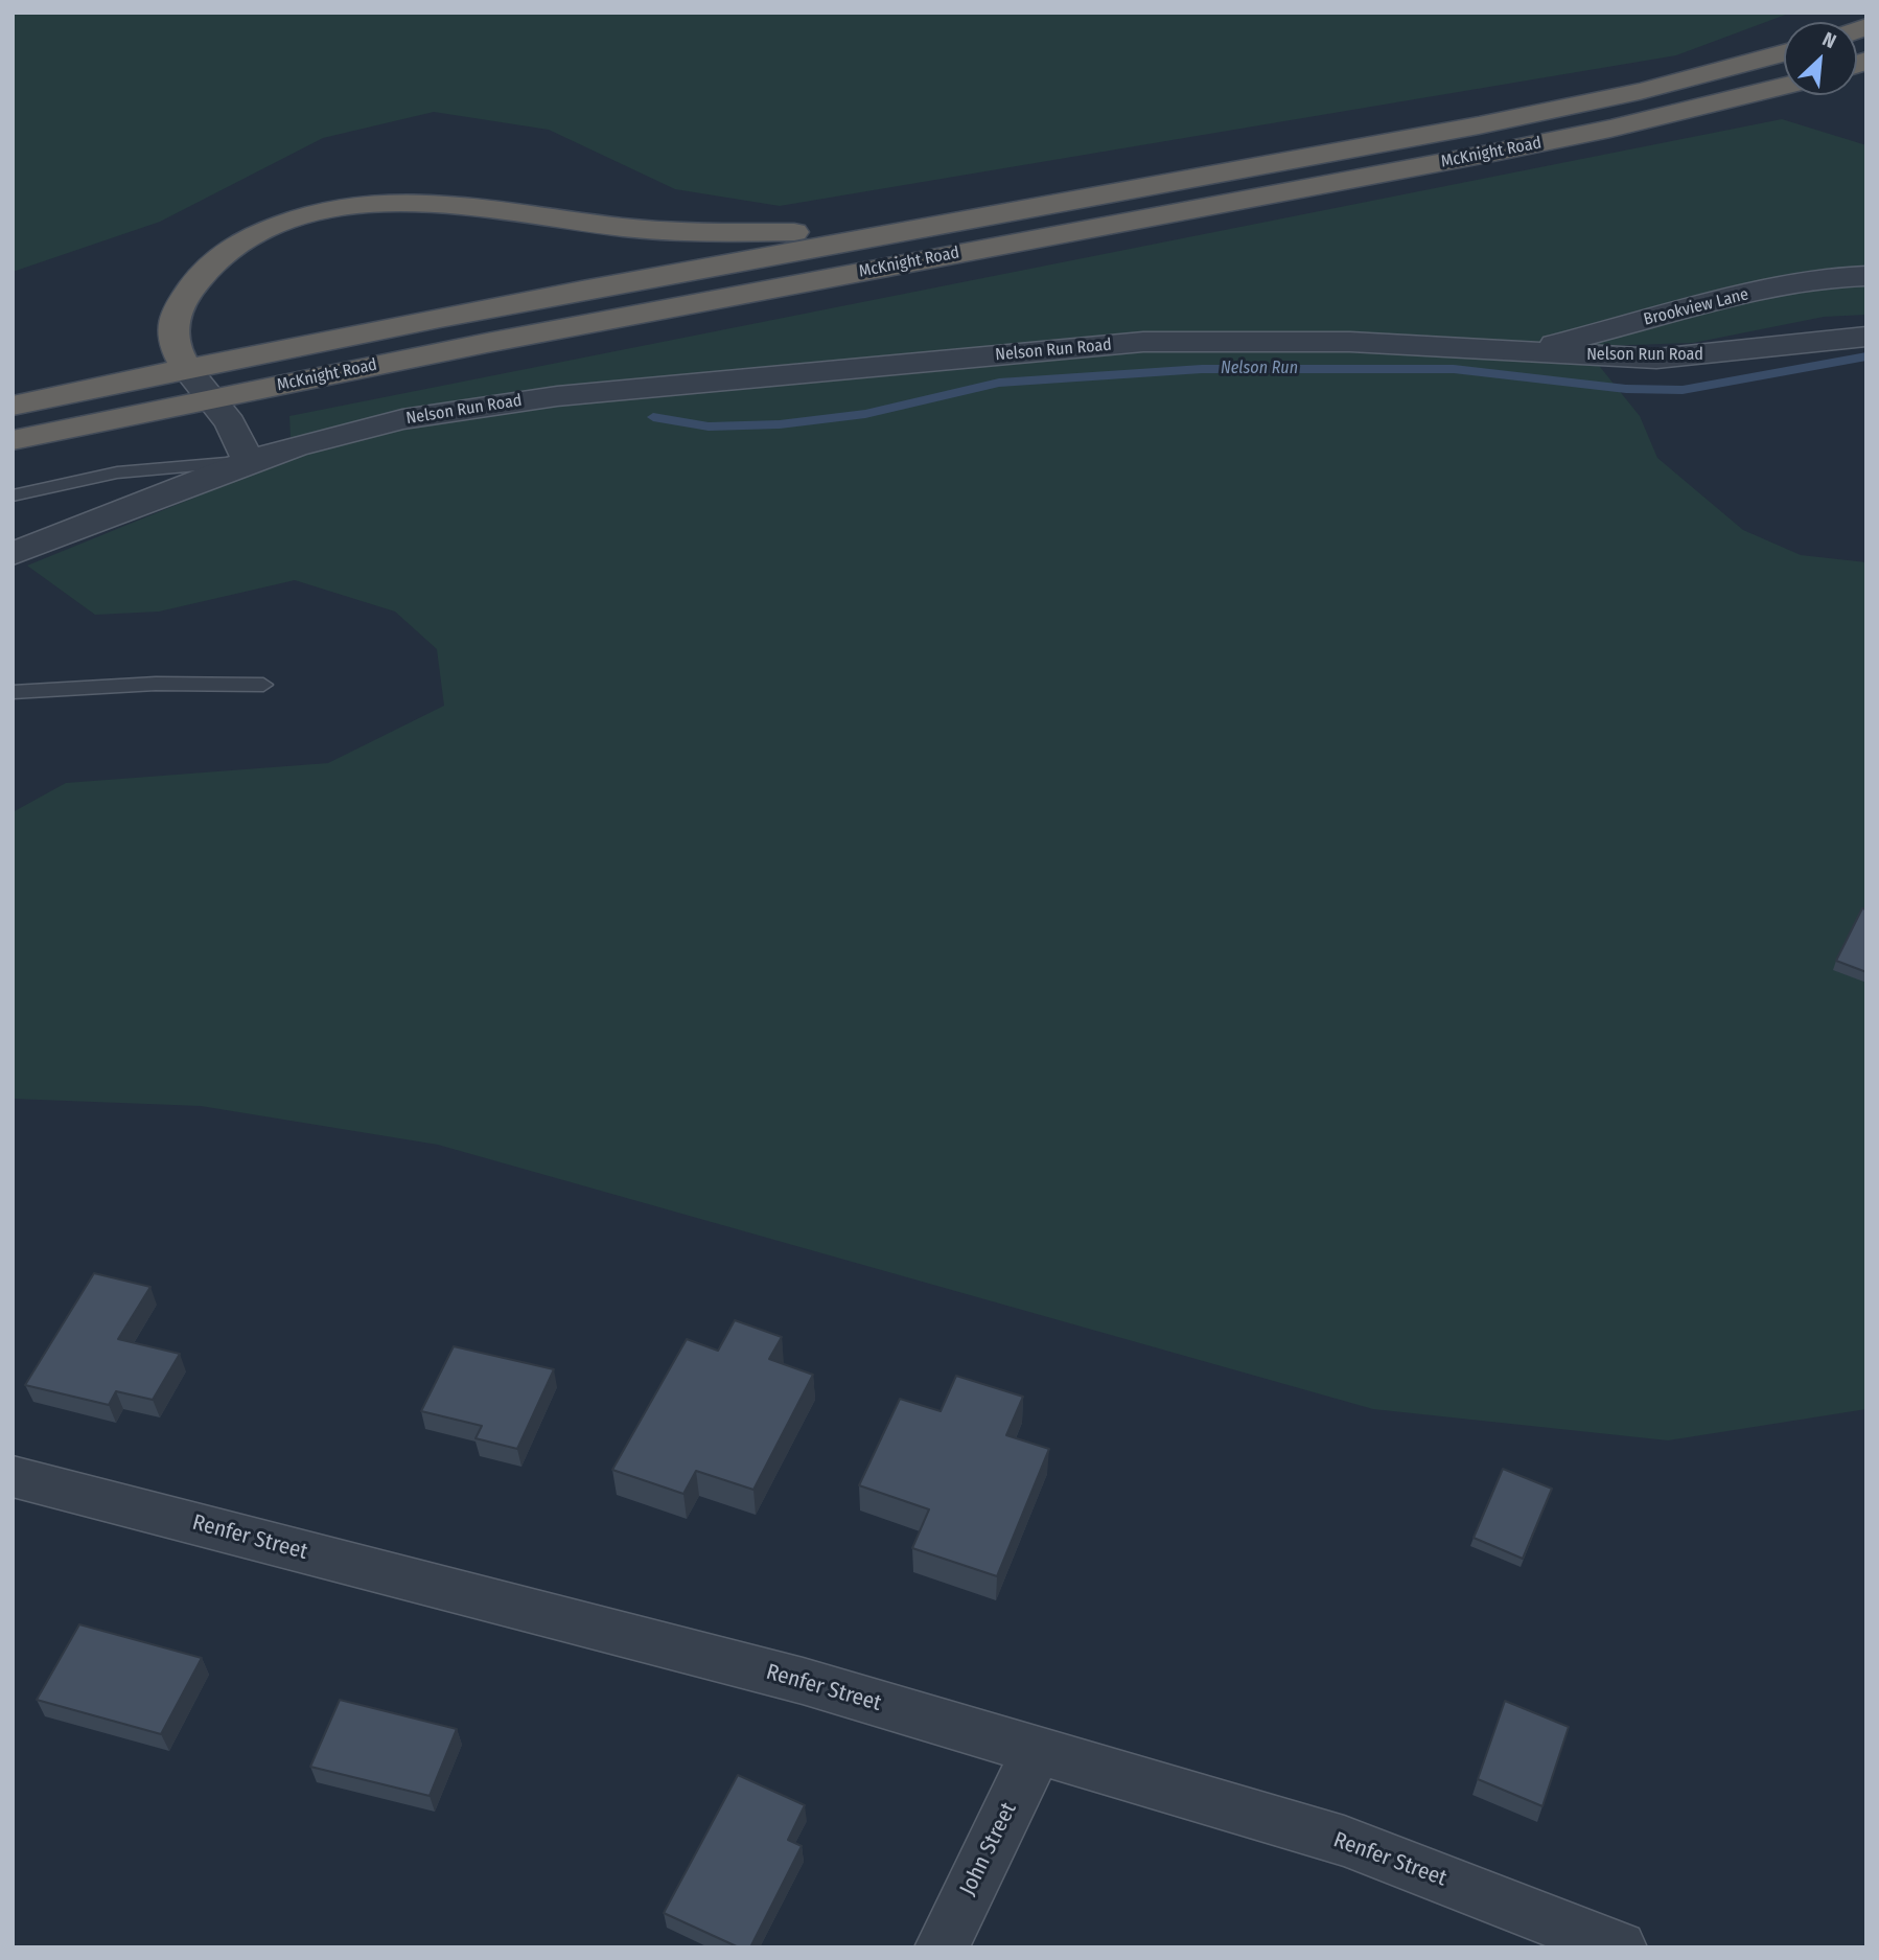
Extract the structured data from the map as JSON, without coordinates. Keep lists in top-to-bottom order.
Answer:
{
  "streets": {
    "highway": ["McKnight Road"],
    "street": [
      "Brookview Lane",
      "Nelson Run Road",
      "Renfer Street",
      "John Street"
    ]
  },
  "crossings": [
    ["Brookview Lane", "Nelson Run Road"],
    ["Renfer Street", "John Street"]
  ],
  "water": ["Nelson Run"],
  "north": "top right"
}
